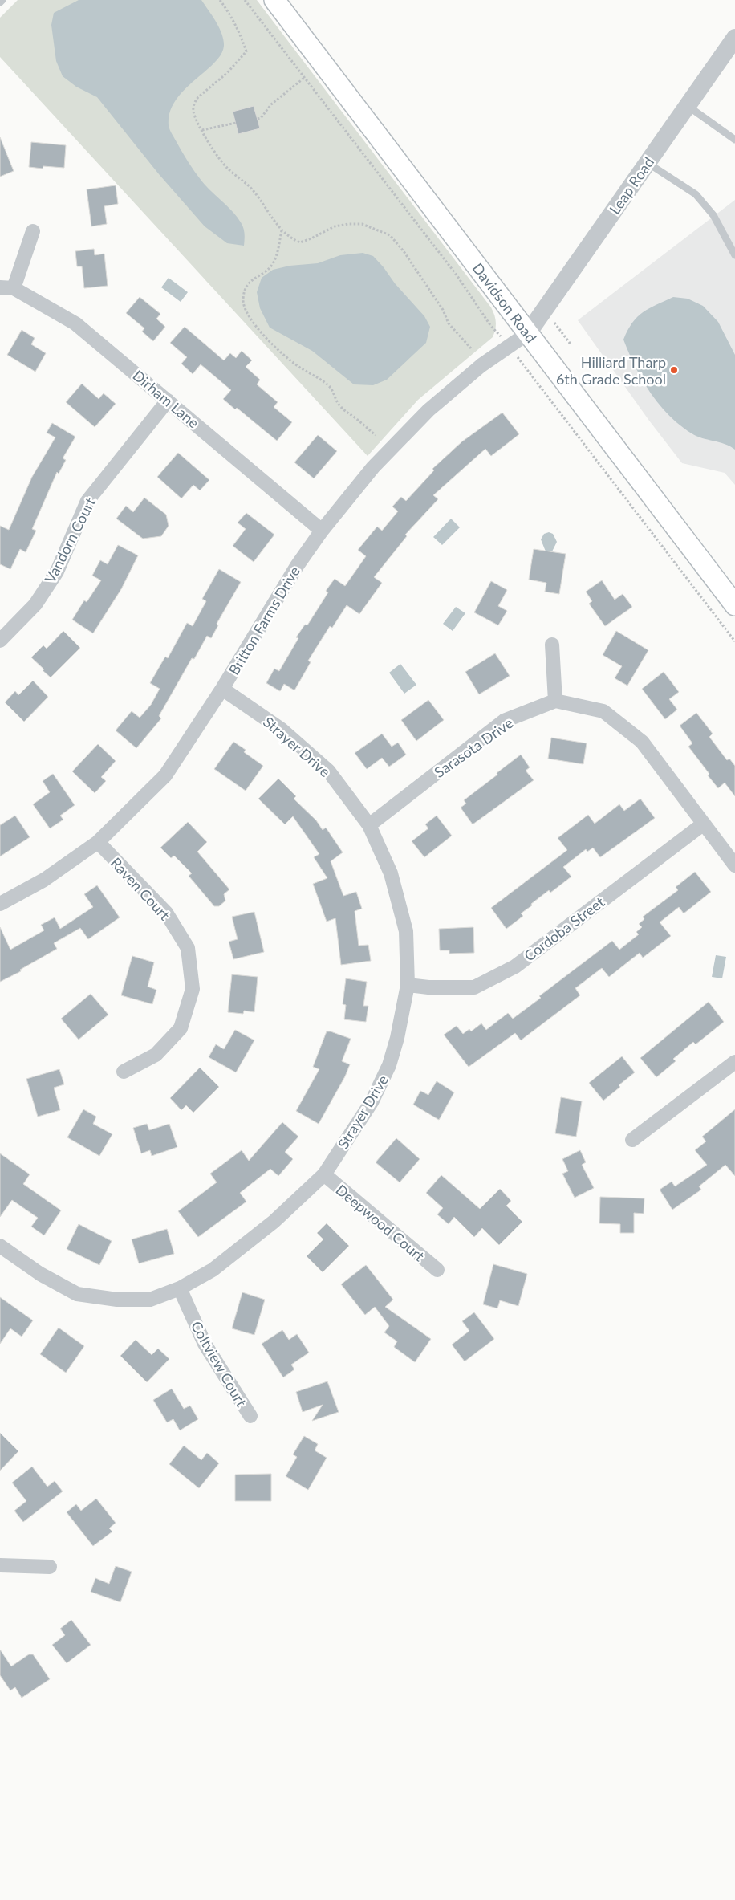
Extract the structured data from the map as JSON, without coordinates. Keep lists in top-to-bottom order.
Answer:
{
  "streets": {
    "main road": ["Davidson Road"],
    "street": [
      "Leap Road",
      "Dirham Lane",
      "Vandorn Court",
      "Britton Farms Drive",
      "Strayer Drive",
      "Sarasota Drive",
      "Raven Court",
      "Cordoba Street",
      "Deepwood Court",
      "Coltview Court"
    ]
  },
  "crossings": [
    ["Leap Road", "Davidson Road"],
    ["Leap Road", "Britton Farms Drive"],
    ["Davidson Road", "Britton Farms Drive"],
    ["Dirham Lane", "Vandorn Court"],
    ["Dirham Lane", "Britton Farms Drive"],
    ["Britton Farms Drive", "Strayer Drive"],
    ["Britton Farms Drive", "Raven Court"],
    ["Strayer Drive", "Sarasota Drive"],
    ["Strayer Drive", "Cordoba Street"],
    ["Strayer Drive", "Deepwood Court"],
    ["Strayer Drive", "Coltview Court"]
  ],
  "places": ["Hilliard Tharp 6th Grade School"]
}
